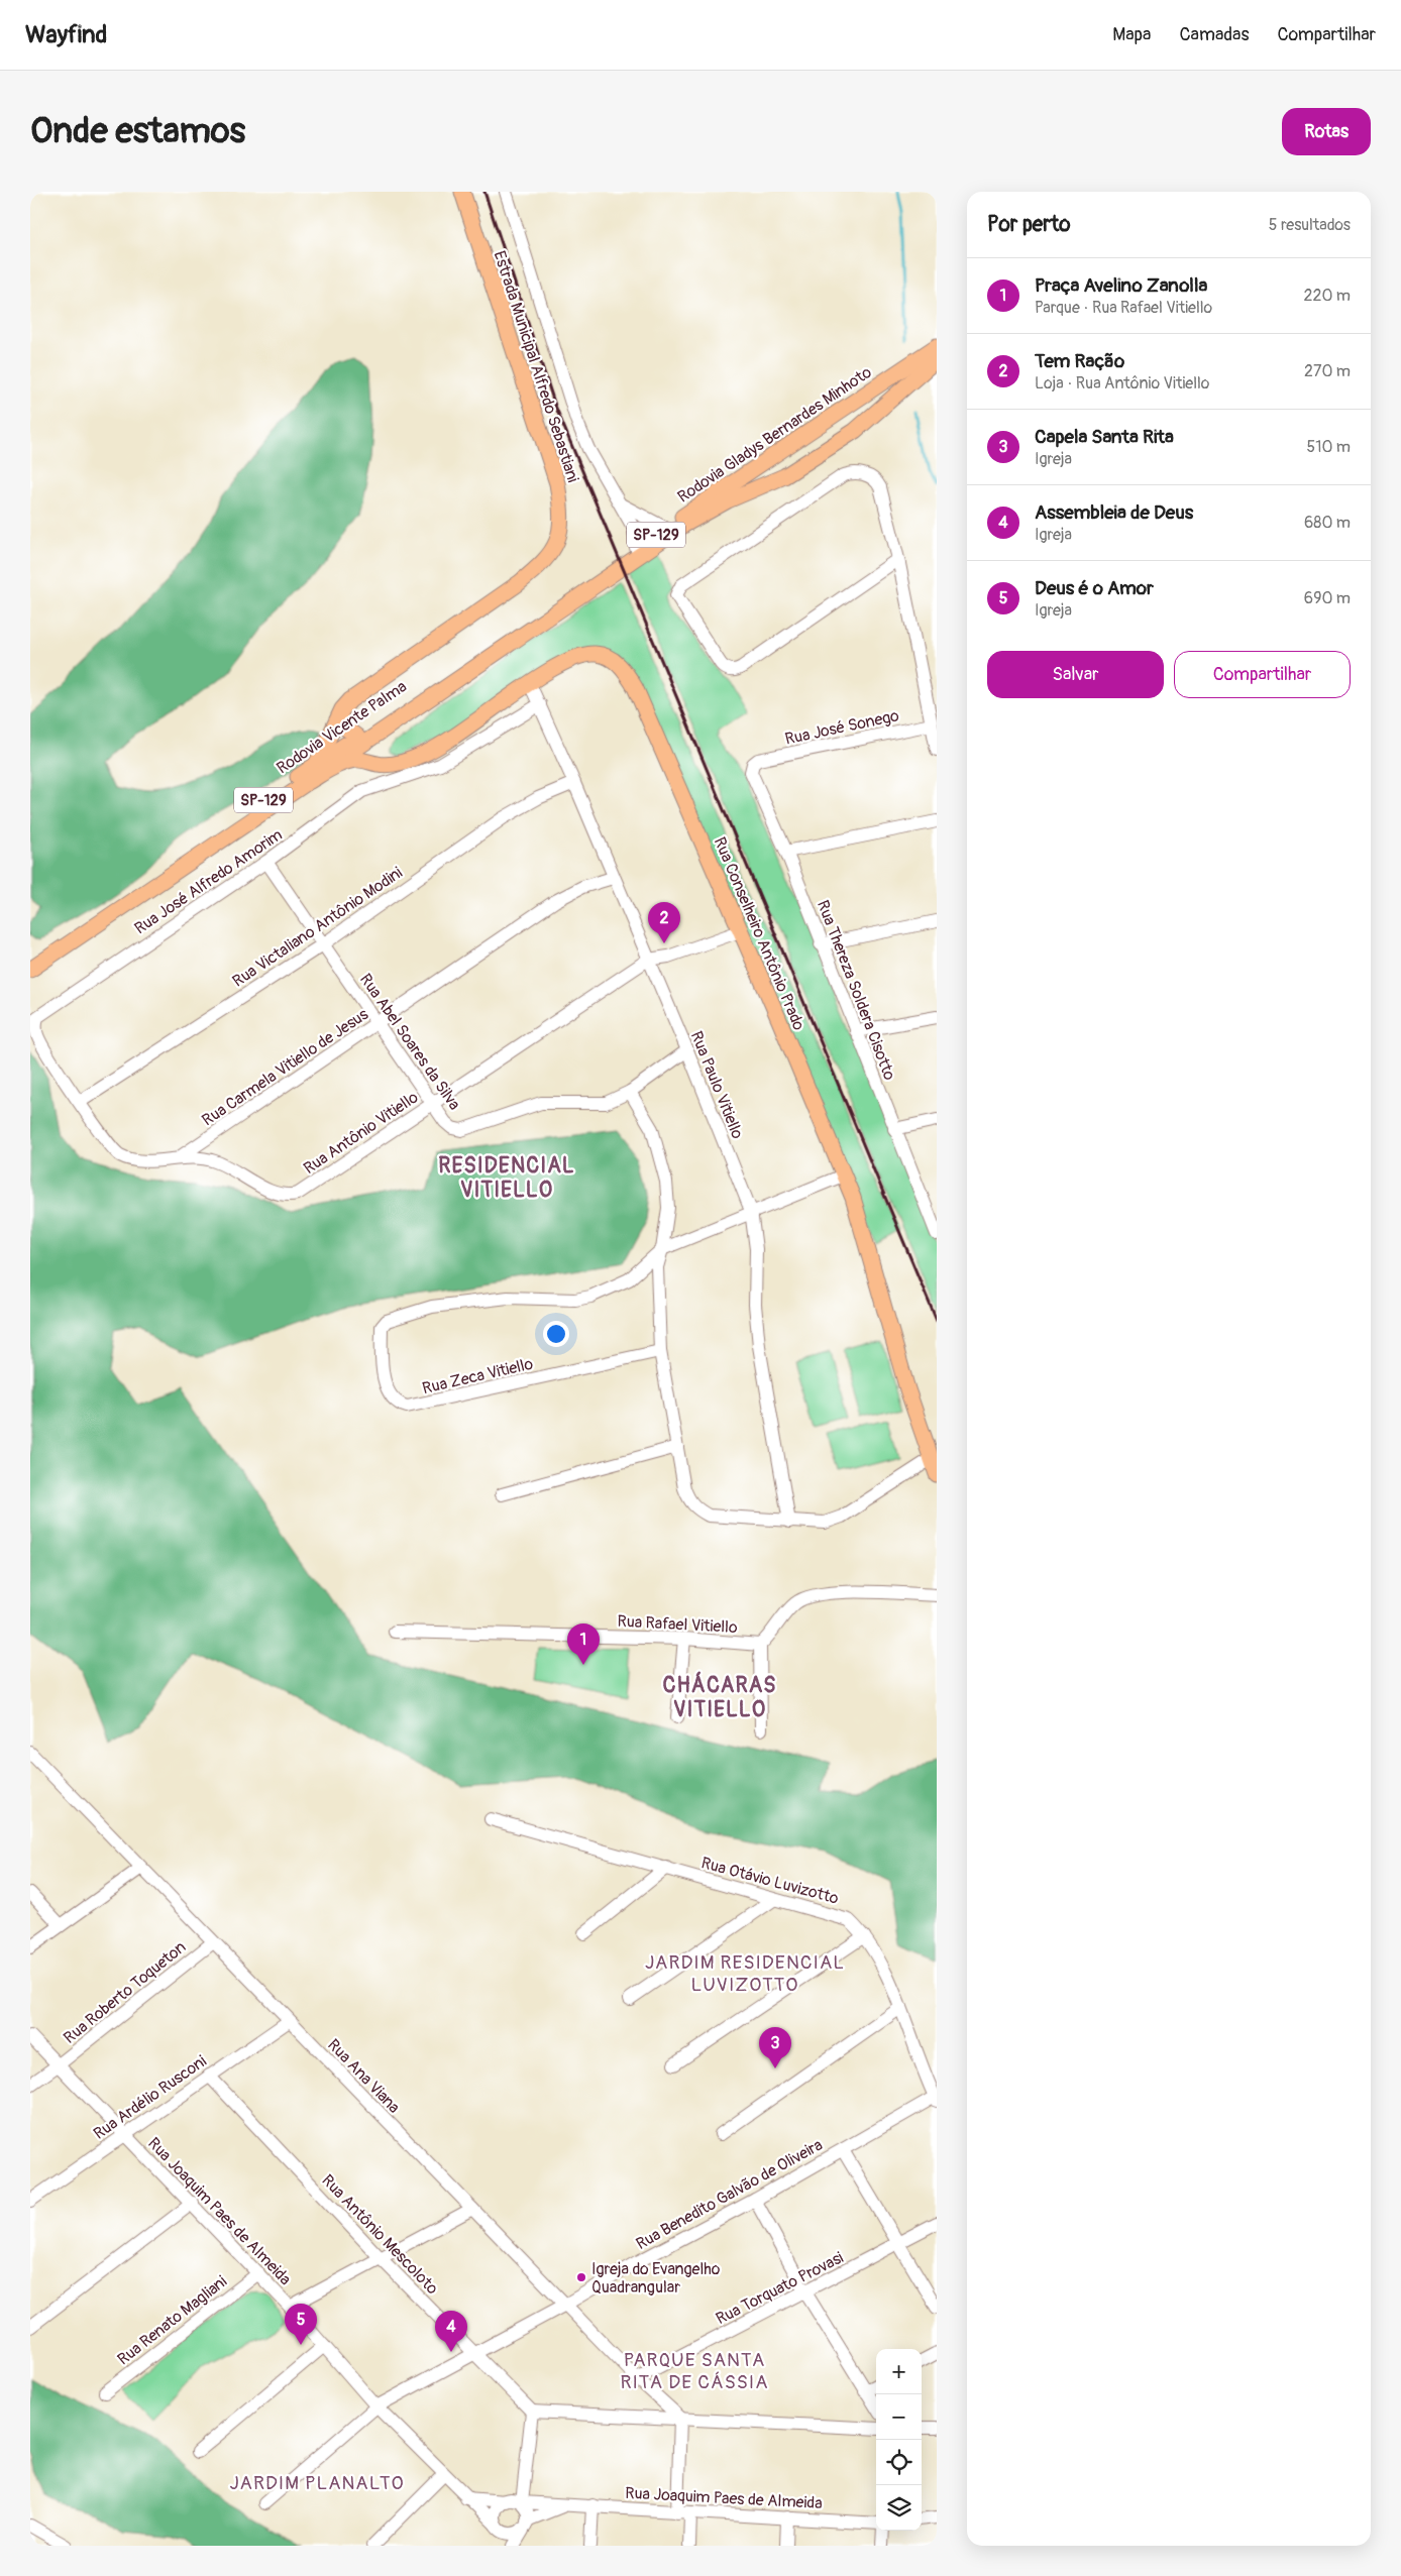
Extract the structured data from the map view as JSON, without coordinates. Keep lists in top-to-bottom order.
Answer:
{
  "streets": {
    "main road": [
      "Estrada Municipal Alfredo Sebastiani",
      "Rodovia Gladys Bernardes Minhoto",
      "SP-129",
      "Rodovia Vicente Palma",
      "Rua Conselheiro Antônio Prado"
    ],
    "street": [
      "Rua José Sonego",
      "Rua José Alfredo Amorim",
      "Rua Victaliano Antônio Modini",
      "Rua Thereza Soldera Cisotto",
      "Rua Abel Soares da Silva",
      "Rua Carmela Vitiello de Jesus",
      "Rua Paulo Vitiello",
      "Rua Antônio Vitiello",
      "Rua Zeca Vitiello",
      "Rua Rafael Vitiello",
      "Rua Otávio Luvizotto",
      "Rua Roberto Toqueton",
      "Rua Ana Viana",
      "Rua Ardélio Rusconi",
      "Rua Benedito Galvão de Oliveira",
      "Rua Joaquim Paes de Almeida",
      "Rua Antônio Mescoloto",
      "Rua Torquato Provasi",
      "Rua Renato Magliani"
    ]
  },
  "crossings": [
    ["Estrada Municipal Alfredo Sebastiani", "Rodovia Vicente Palma"],
    ["Rodovia Gladys Bernardes Minhoto", "SP-129"],
    ["Rodovia Gladys Bernardes Minhoto", "Rodovia Vicente Palma"],
    ["Rua José Sonego", "Rua Thereza Soldera Cisotto"],
    ["Rua José Alfredo Amorim", "Rua Abel Soares da Silva"],
    ["Rua José Alfredo Amorim", "Rua Paulo Vitiello"],
    ["Rua José Alfredo Amorim", "Rua Antônio Vitiello"],
    ["Rua Victaliano Antônio Modini", "Rua Abel Soares da Silva"],
    ["Rua Victaliano Antônio Modini", "Rua Paulo Vitiello"],
    ["Rua Victaliano Antônio Modini", "Rua Antônio Vitiello"],
    ["Rua Conselheiro Antônio Prado", "Rua Paulo Vitiello"],
    ["Rua Conselheiro Antônio Prado", "Rua Antônio Vitiello"],
    ["Rua Abel Soares da Silva", "Rua Carmela Vitiello de Jesus"],
    ["Rua Abel Soares da Silva", "Rua Paulo Vitiello"],
    ["Rua Abel Soares da Silva", "Rua Antônio Vitiello"],
    ["Rua Carmela Vitiello de Jesus", "Rua Paulo Vitiello"],
    ["Rua Carmela Vitiello de Jesus", "Rua Antônio Vitiello"],
    ["Rua Paulo Vitiello", "Rua Antônio Vitiello"],
    ["Rua Otávio Luvizotto", "Rua Benedito Galvão de Oliveira"],
    ["Rua Roberto Toqueton", "Rua Ana Viana"],
    ["Rua Roberto Toqueton", "Rua Joaquim Paes de Almeida"],
    ["Rua Ana Viana", "Rua Ardélio Rusconi"],
    ["Rua Ana Viana", "Rua Benedito Galvão de Oliveira"],
    ["Rua Ana Viana", "Rua Torquato Provasi"],
    ["Rua Ardélio Rusconi", "Rua Joaquim Paes de Almeida"],
    ["Rua Ardélio Rusconi", "Rua Antônio Mescoloto"],
    ["Rua Benedito Galvão de Oliveira", "Rua Joaquim Paes de Almeida"],
    ["Rua Benedito Galvão de Oliveira", "Rua Antônio Mescoloto"],
    ["Rua Joaquim Paes de Almeida", "Rua Renato Magliani"]
  ],
  "districts": [
    "RESIDENCIAL VITIELLO",
    "CHÁCARAS VITIELLO",
    "JARDIM RESIDENCIAL LUVIZOTTO",
    "PARQUE SANTA RITA DE CÁSSIA",
    "JARDIM PLANALTO"
  ],
  "places": ["Igreja do Evangelho Quadrangular"],
  "page": {
    "header": "Wayfind",
    "nav": ["Mapa", "Camadas", "Compartilhar"],
    "buttons": [
      "Rotas",
      ["Salvar", "Compartilhar"]
    ],
    "title": "Onde estamos",
    "heading": ["Por perto", "5 resultados"],
    "list": [
      {
        "mark": "1",
        "name": "Praça Avelino Zanolla",
        "note": "Parque · Rua Rafael Vitiello",
        "value": "220 m"
      },
      {
        "mark": "2",
        "name": "Tem Ração",
        "note": "Loja · Rua Antônio Vitiello",
        "value": "270 m"
      },
      {
        "mark": "3",
        "name": "Capela Santa Rita",
        "note": "Igreja",
        "value": "510 m"
      },
      {
        "mark": "4",
        "name": "Assembleia de Deus",
        "note": "Igreja",
        "value": "680 m"
      },
      {
        "mark": "5",
        "name": "Deus é o Amor",
        "note": "Igreja",
        "value": "690 m"
      }
    ],
    "pins": [
      "2",
      "1",
      "3",
      "5",
      "4"
    ],
    "map_buttons": ["+", "−"]
  }
}
